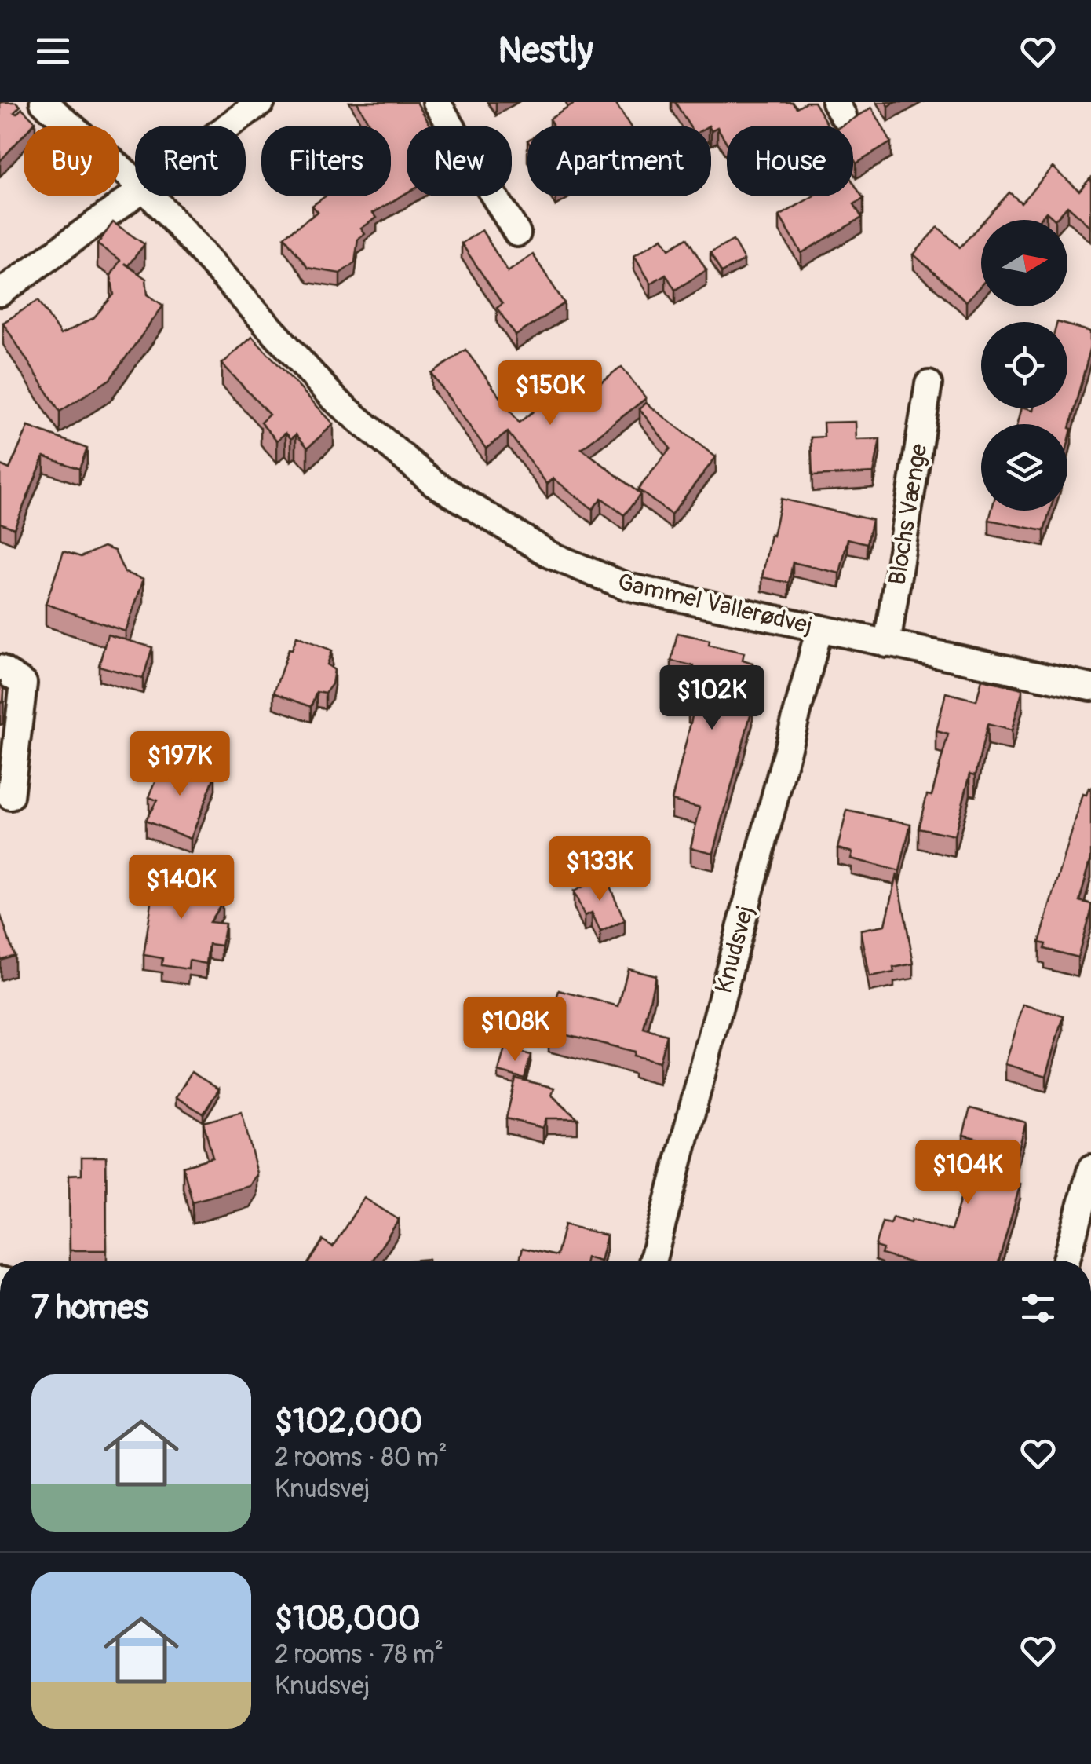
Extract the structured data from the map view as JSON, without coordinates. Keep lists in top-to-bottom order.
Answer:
{
  "streets": {
    "street": ["Blochs Vænge", "Gammel Vallerødvej", "Knudsvej"]
  },
  "crossings": [
    ["Blochs Vænge", "Gammel Vallerødvej"],
    ["Gammel Vallerødvej", "Knudsvej"]
  ],
  "north": "right",
  "page": {
    "header": "Nestly",
    "chip": [
      "Buy",
      "Rent",
      "Filters",
      "New",
      "Apartment",
      "House"
    ],
    "price": [
      "$150K",
      "$102K",
      "$197K",
      "$133K",
      "$140K",
      "$108K",
      "$104K"
    ],
    "heading": "7 homes",
    "list": [
      {
        "name": "$102,000",
        "note": "2 rooms · 80 m² · Knudsvej"
      },
      {
        "name": "$108,000",
        "note": "2 rooms · 78 m² · Knudsvej"
      }
    ]
  }
}
